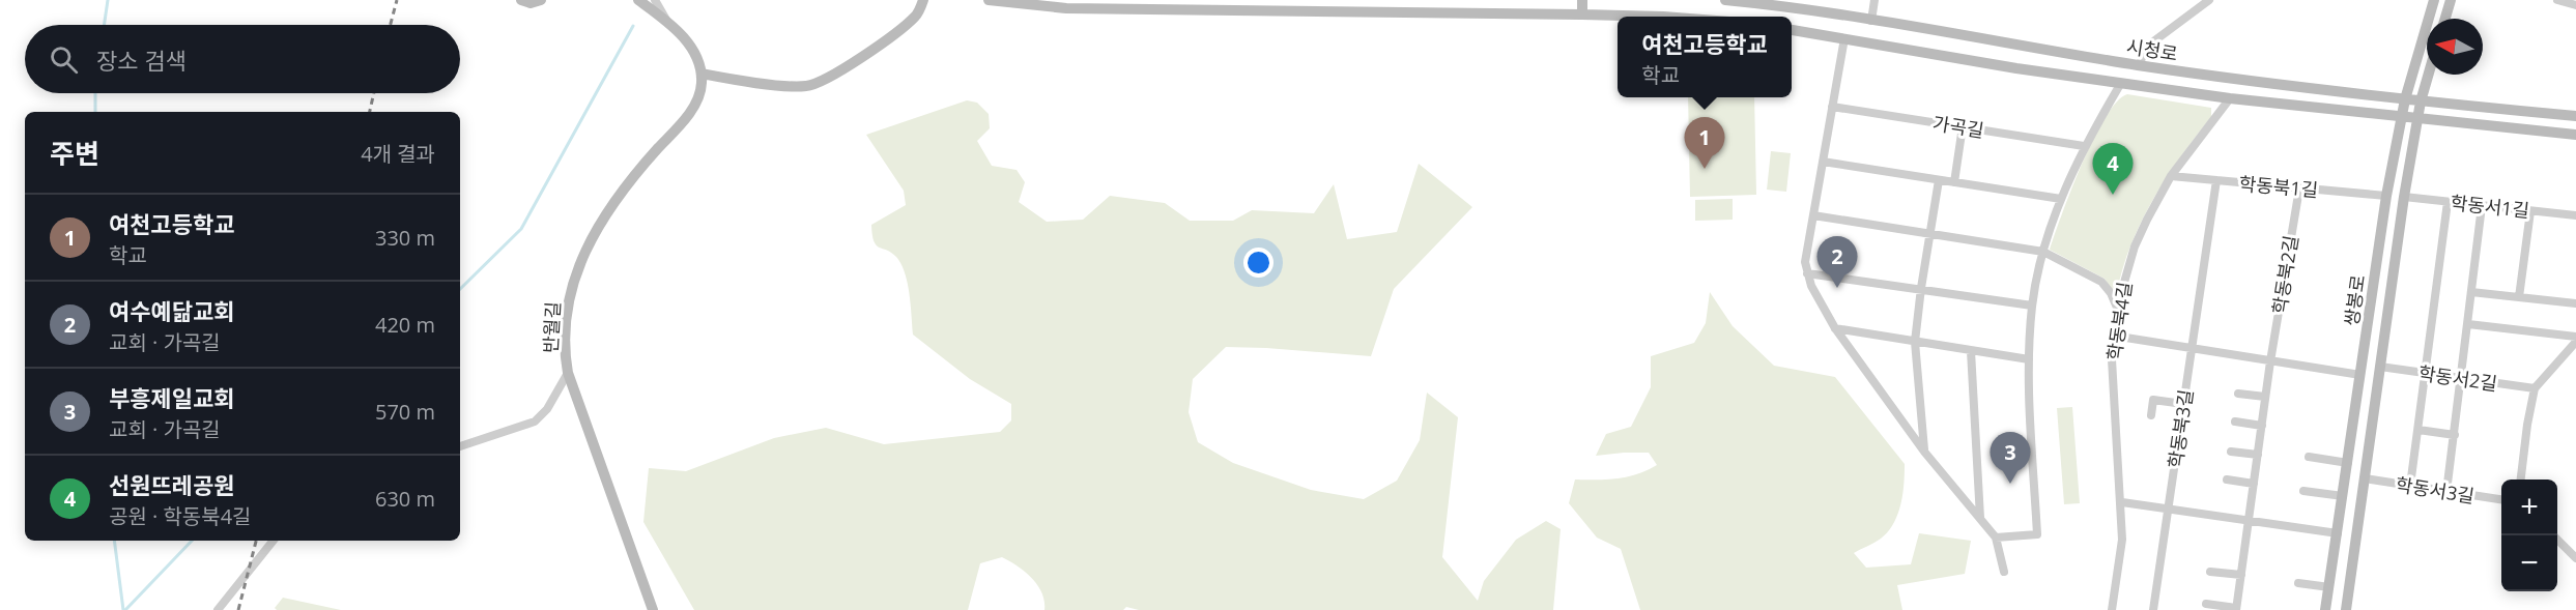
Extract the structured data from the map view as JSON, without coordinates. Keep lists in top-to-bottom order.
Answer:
{
  "streets": {
    "street": [
      "시청로",
      "가곡길",
      "학동북1길",
      "학동서1길",
      "학동북2길",
      "쌍봉로",
      "학동북4길",
      "반월길",
      "학동서2길",
      "학동북3길",
      "학동서3길"
    ]
  },
  "crossings": [
    ["시청로", "쌍봉로"],
    ["시청로", "학동북4길"],
    ["학동북1길", "학동북2길"],
    ["학동북1길", "쌍봉로"],
    ["학동북1길", "학동북4길"],
    ["학동서1길", "쌍봉로"],
    ["쌍봉로", "학동서2길"],
    ["쌍봉로", "학동서3길"]
  ],
  "north": "left",
  "page": {
    "popup": ["여천고등학교", "학교"],
    "search": "장소 검색",
    "heading": ["주변", "4개 결과"],
    "pins": [
      "1",
      "4",
      "2",
      "3"
    ],
    "list": [
      {
        "mark": "1",
        "name": "여천고등학교",
        "note": "학교",
        "value": "330 m"
      },
      {
        "mark": "2",
        "name": "여수예닮교회",
        "note": "교회 · 가곡길",
        "value": "420 m"
      },
      {
        "mark": "3",
        "name": "부흥제일교회",
        "note": "교회 · 가곡길",
        "value": "570 m"
      },
      {
        "mark": "4",
        "name": "선원뜨레공원",
        "note": "공원 · 학동북4길",
        "value": "630 m"
      }
    ],
    "map_buttons": ["+", "−"]
  }
}
